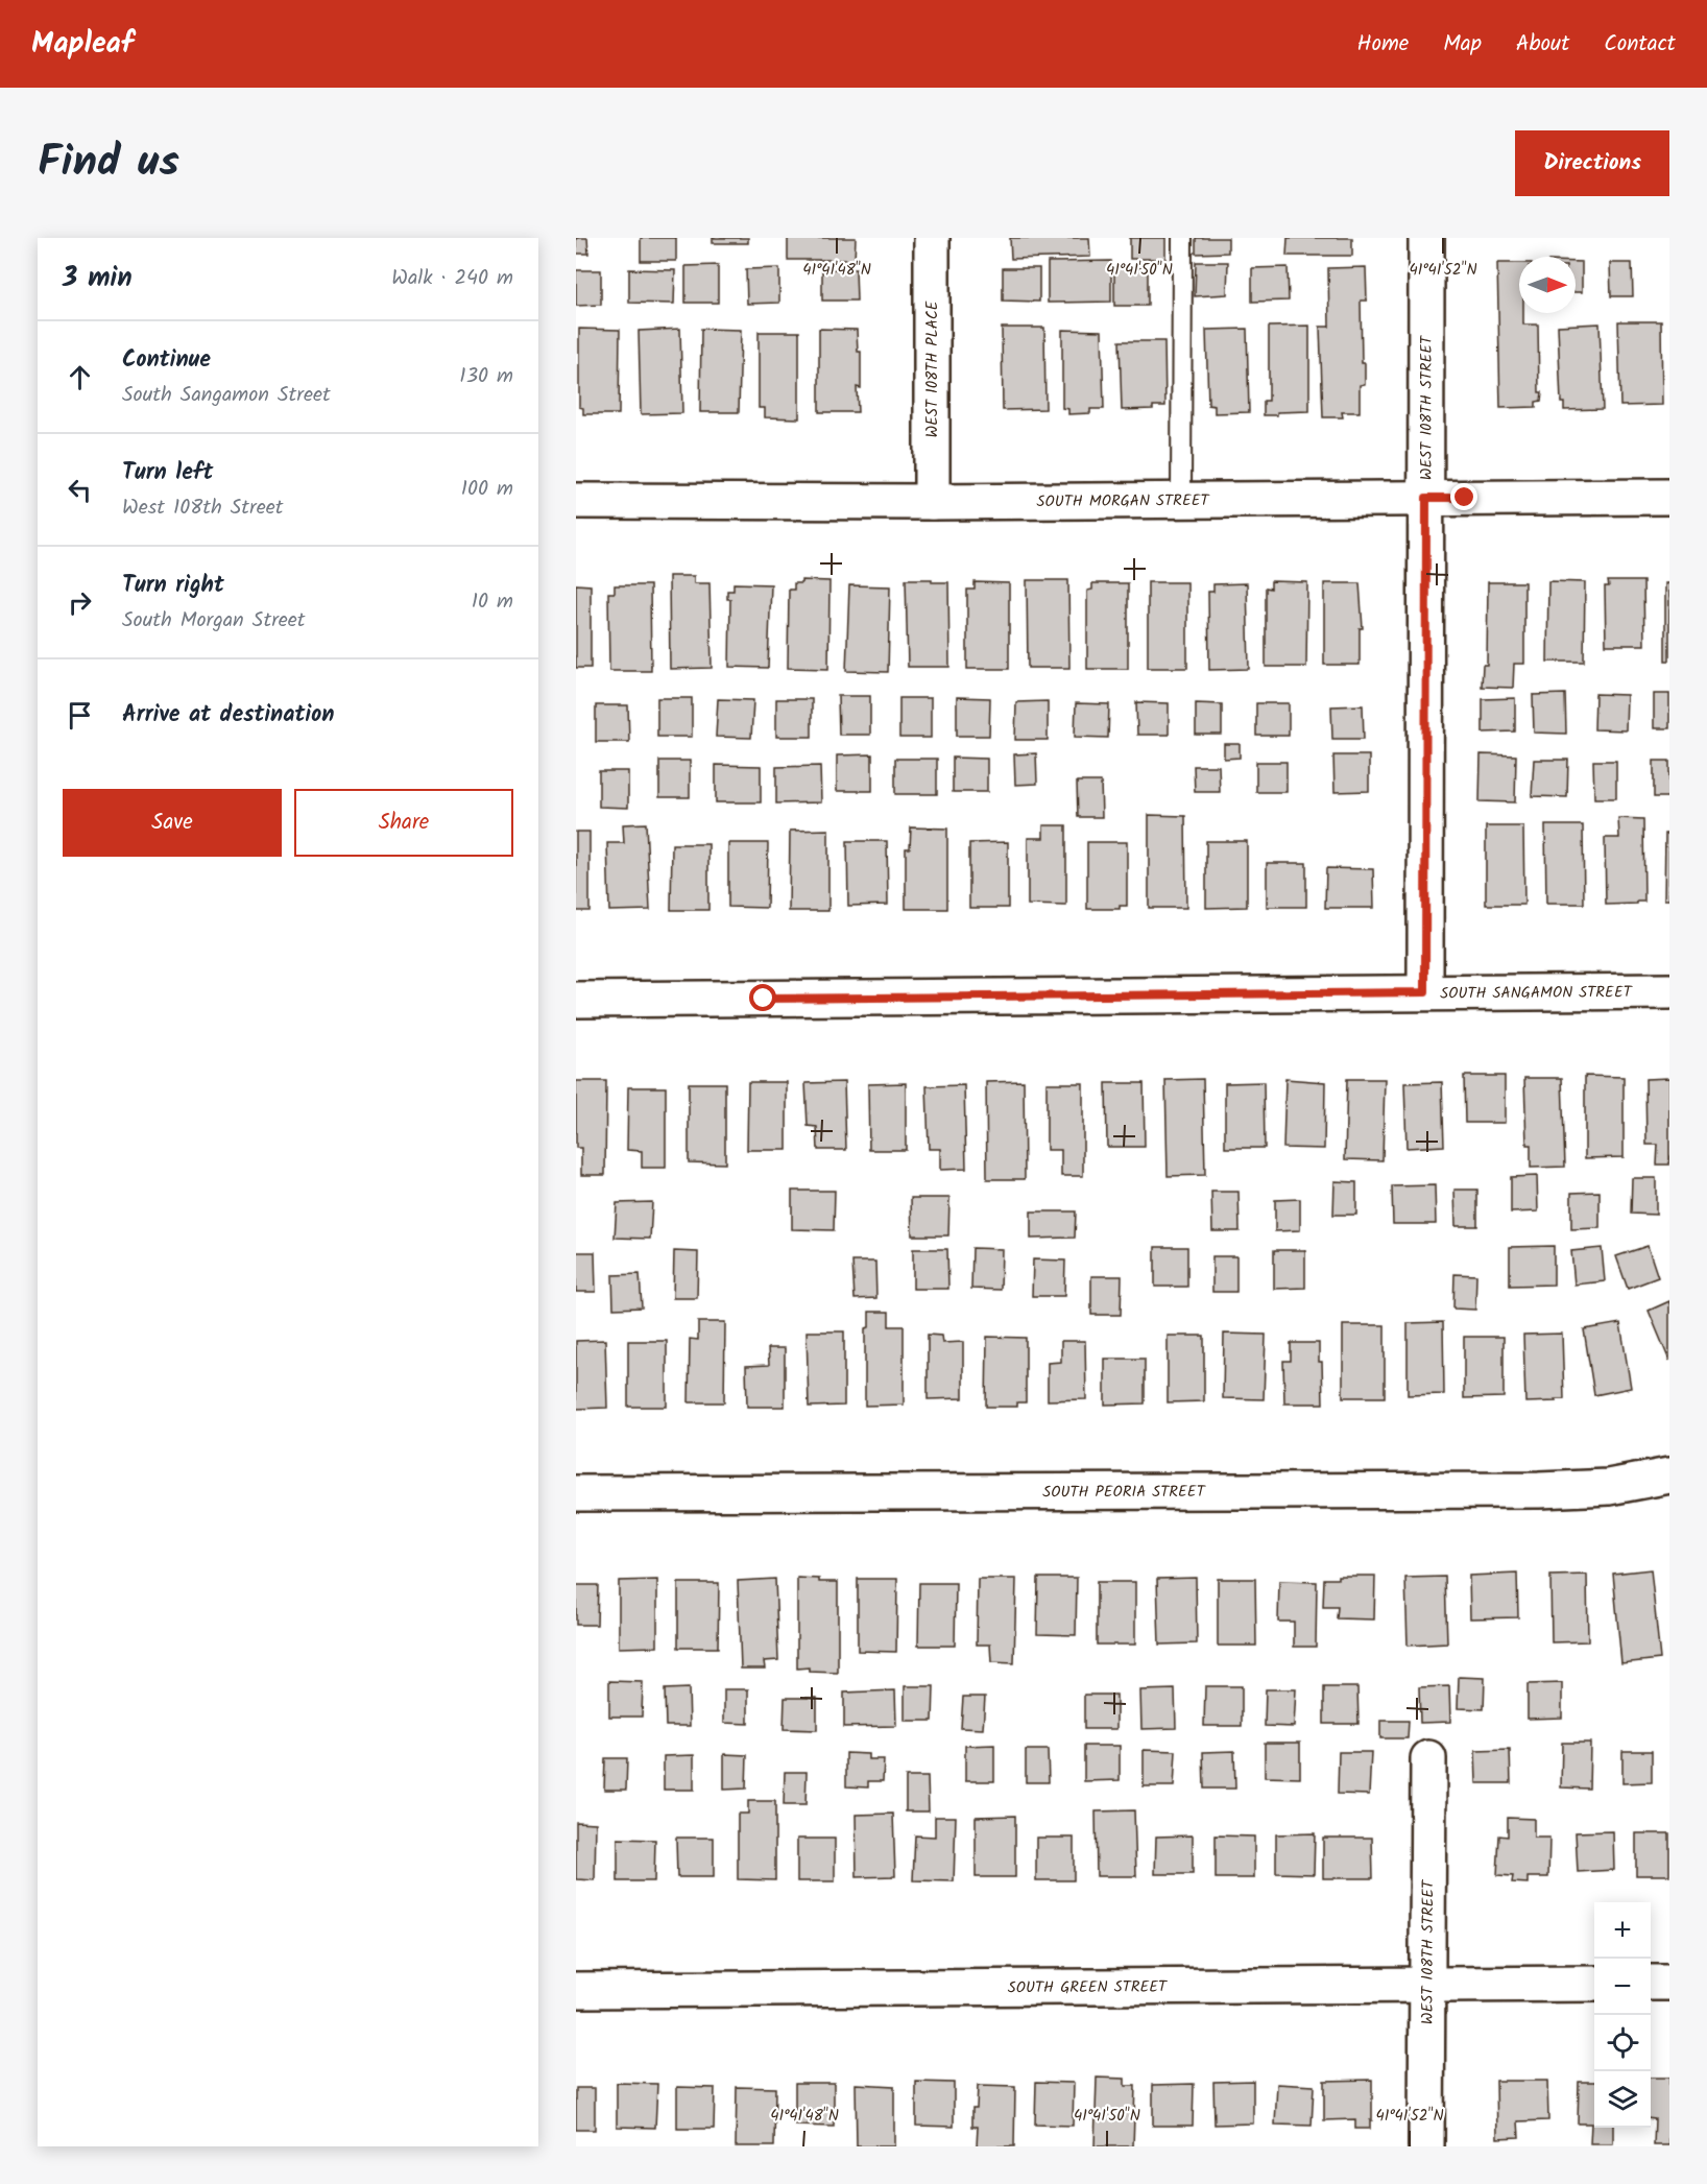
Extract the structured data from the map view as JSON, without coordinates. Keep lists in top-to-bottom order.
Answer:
{
  "streets": {
    "street": [
      "WEST 108TH PLACE",
      "WEST 108TH STREET",
      "SOUTH MORGAN STREET",
      "SOUTH SANGAMON STREET",
      "SOUTH PEORIA STREET",
      "SOUTH GREEN STREET"
    ]
  },
  "crossings": [
    ["WEST 108TH PLACE", "SOUTH MORGAN STREET"],
    ["WEST 108TH STREET", "SOUTH MORGAN STREET"],
    ["WEST 108TH STREET", "SOUTH SANGAMON STREET"],
    ["WEST 108TH STREET", "SOUTH GREEN STREET"]
  ],
  "north": "right",
  "page": {
    "header": "Mapleaf",
    "nav": [
      "Home",
      "Map",
      "About",
      "Contact"
    ],
    "title": "Find us",
    "buttons": [
      "Directions",
      ["Save", "Share"]
    ],
    "heading": ["3 min", "Walk · 240 m"],
    "list": [
      ["Continue", "South Sangamon Street", "130 m"],
      ["Turn left", "West 108th Street", "100 m"],
      ["Turn right", "South Morgan Street", "10 m"],
      "Arrive at destination"
    ],
    "map_buttons": ["+", "−"]
  },
  "coordinates": ["41°41'48\"N", "41°41'50\"N", "41°41'52\"N"]
}
